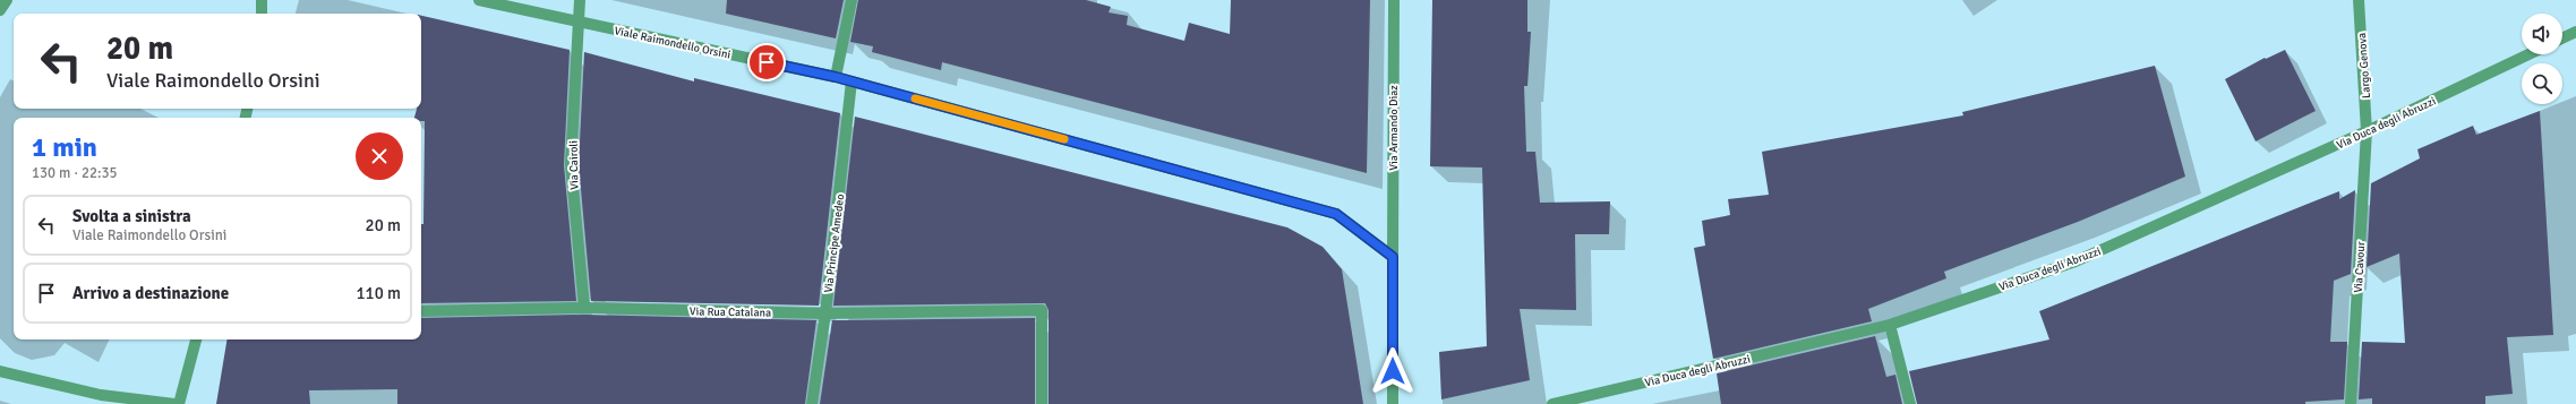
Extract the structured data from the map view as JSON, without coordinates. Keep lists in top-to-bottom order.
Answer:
{
  "streets": {
    "street": [
      "Viale Raimondello Orsini",
      "Largo Genova",
      "Via Duca degli Abruzzi",
      "Via Armando Diaz",
      "Via Cairoli",
      "Via Principe Amedeo",
      "Via Cavour",
      "Via Rua Catalana"
    ]
  },
  "crossings": [
    ["Viale Raimondello Orsini", "Via Armando Diaz"],
    ["Viale Raimondello Orsini", "Via Cairoli"],
    ["Viale Raimondello Orsini", "Via Principe Amedeo"],
    ["Largo Genova", "Via Duca degli Abruzzi"],
    ["Largo Genova", "Via Cavour"],
    ["Via Duca degli Abruzzi", "Via Cavour"],
    ["Via Cairoli", "Via Rua Catalana"],
    ["Via Principe Amedeo", "Via Rua Catalana"]
  ],
  "page": {
    "turn": ["20 m", "Viale Raimondello Orsini"],
    "heading": ["1 min", "130 m · 22:35"],
    "list": [
      {
        "name": "Svolta a sinistra",
        "note": "Viale Raimondello Orsini",
        "value": "20 m"
      },
      {
        "name": "Arrivo a destinazione",
        "value": "110 m"
      }
    ]
  }
}
